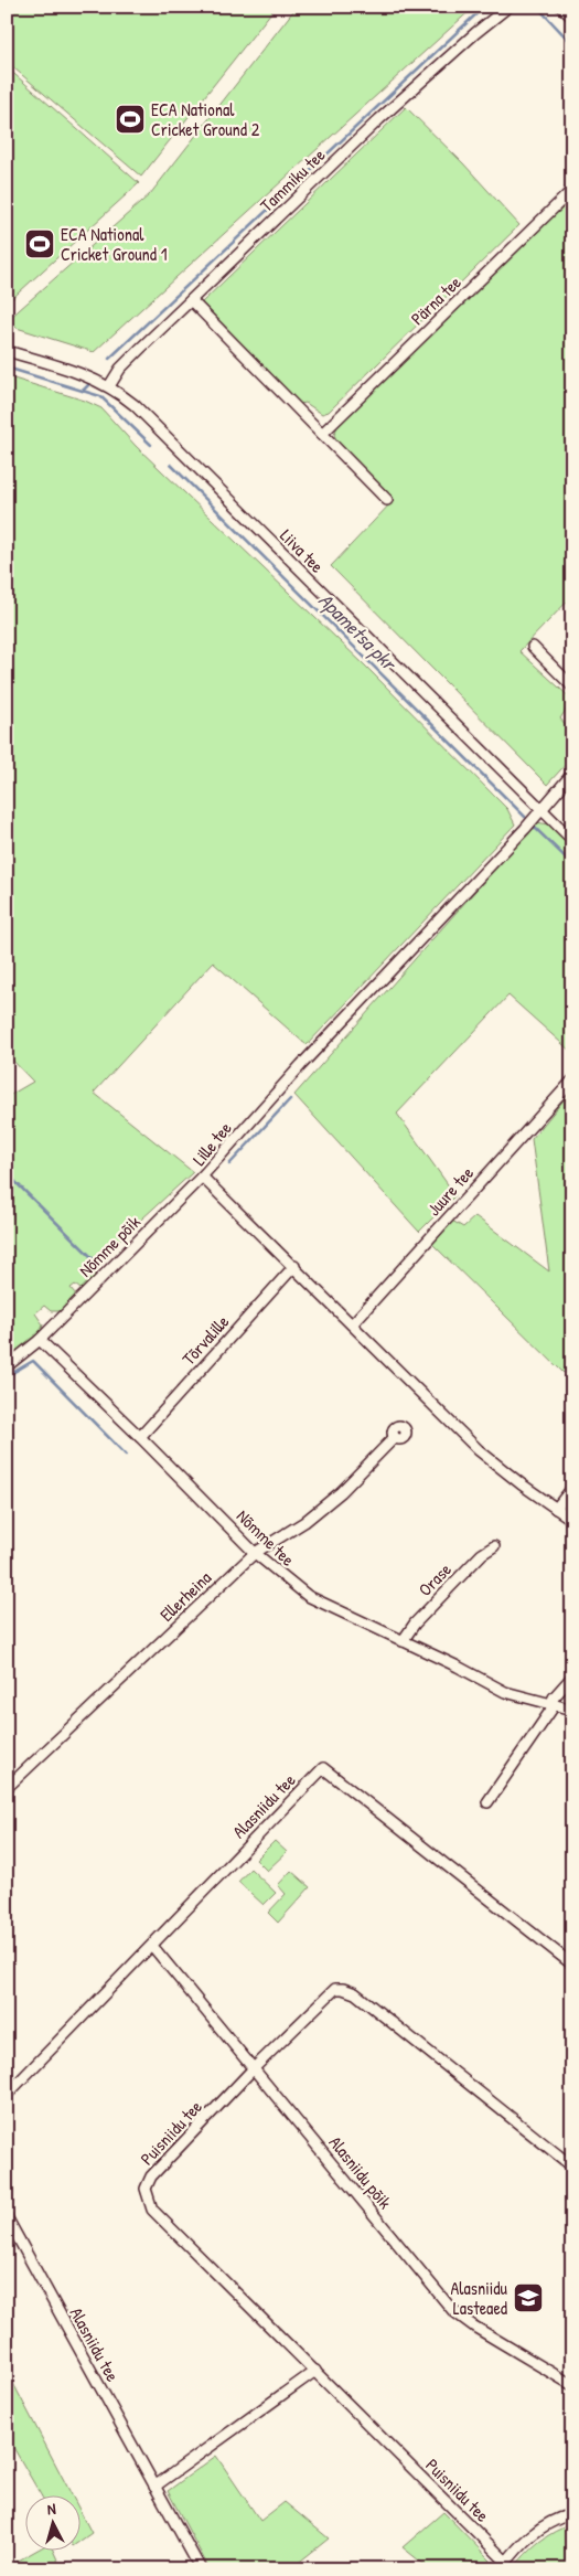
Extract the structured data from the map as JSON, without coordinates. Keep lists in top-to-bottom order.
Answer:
{
  "streets": {
    "street": [
      "Tammiku tee",
      "Pärna tee",
      "Liiva tee",
      "Lille tee",
      "Juure tee",
      "Nõmme põik",
      "Tõrvalille",
      "Nõmme tee",
      "Orase",
      "Ellerheina",
      "Alasniidu tee",
      "Puisniidu tee",
      "Alasniidu põik"
    ]
  },
  "crossings": [
    ["Tammiku tee", "Liiva tee"],
    ["Liiva tee", "Lille tee"],
    ["Lille tee", "Juure tee"],
    ["Lille tee", "Nõmme põik"],
    ["Lille tee", "Tõrvalille"],
    ["Nõmme põik", "Nõmme tee"],
    ["Tõrvalille", "Nõmme tee"],
    ["Nõmme tee", "Orase"],
    ["Nõmme tee", "Ellerheina"],
    ["Alasniidu tee", "Alasniidu põik"],
    ["Puisniidu tee", "Alasniidu põik"]
  ],
  "water": ["Apametsa pkr"],
  "places": {
    "sports": ["ECA National Cricket Ground 2", "ECA National Cricket Ground 1"],
    "school or university": ["Alasniidu Lasteaed"]
  },
  "north": "top"
}
